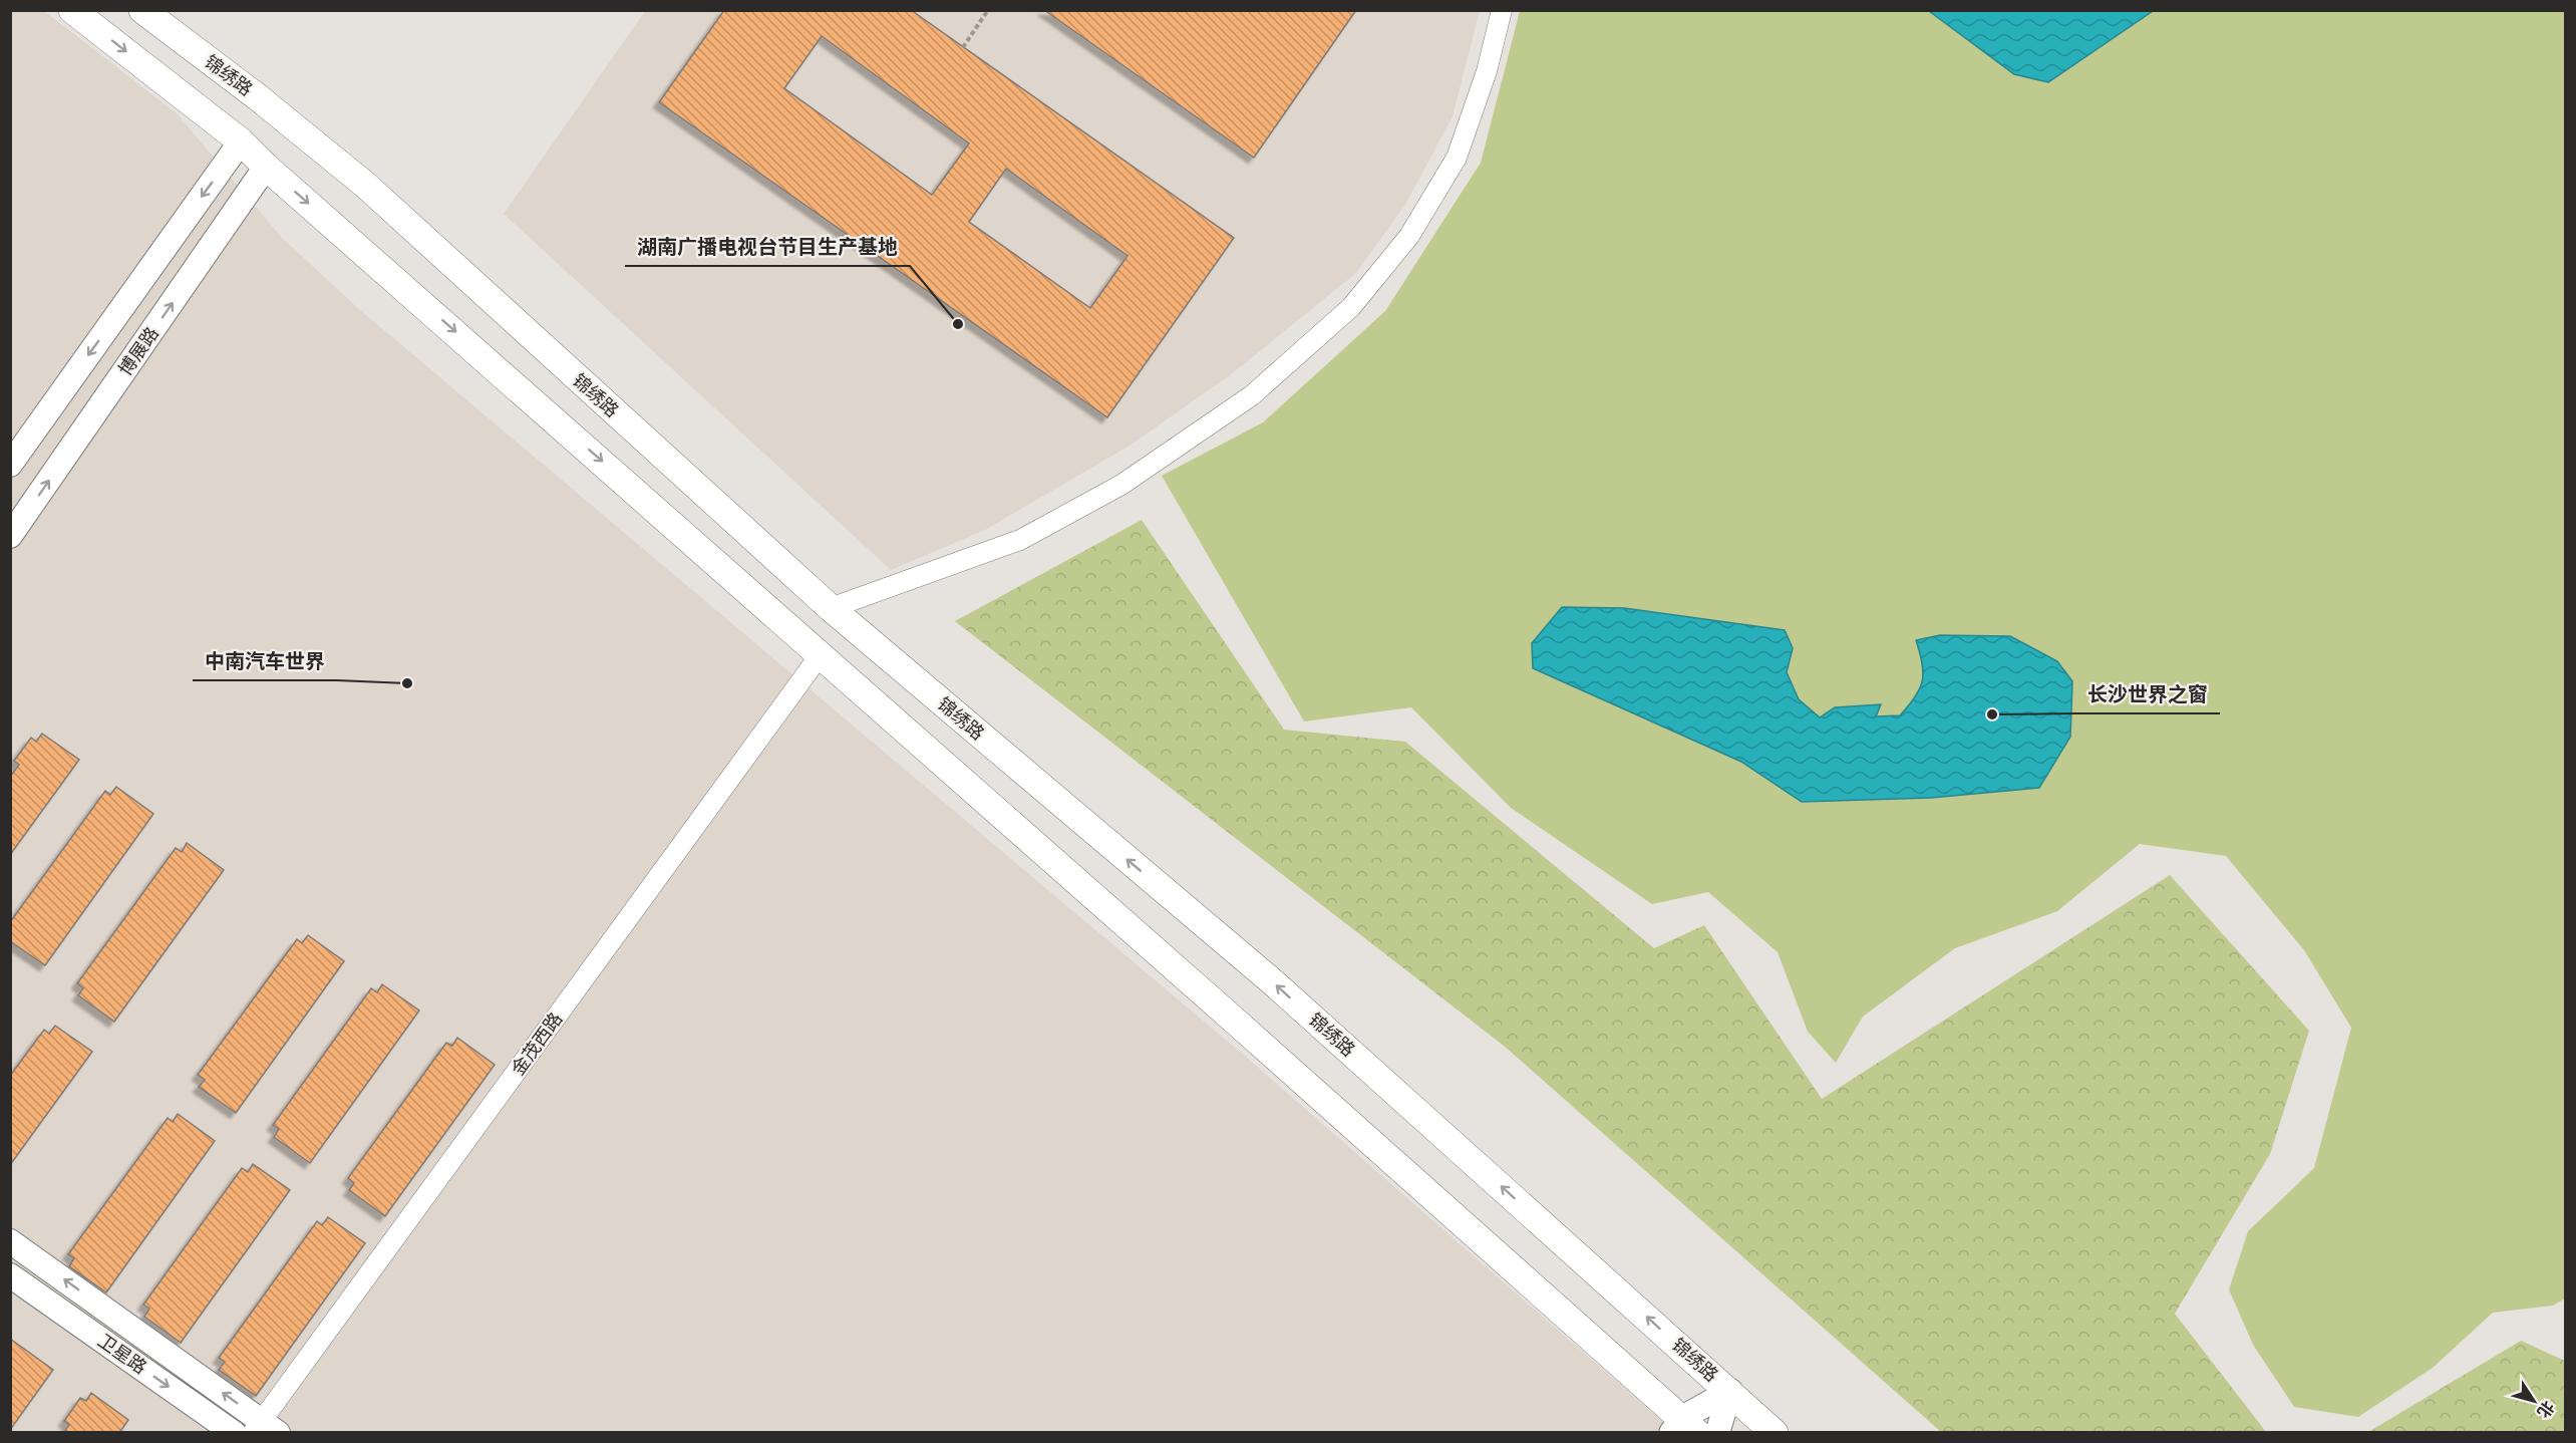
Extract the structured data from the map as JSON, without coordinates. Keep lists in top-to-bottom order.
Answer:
{
  "streets": {
    "main road": ["锦绣路"],
    "street": ["博展路", "金茂西路", "卫星路"]
  },
  "places": ["湖南广播电视台节目生产基地", "中南汽车世界", "长沙世界之窗"],
  "north": "bottom right"
}
